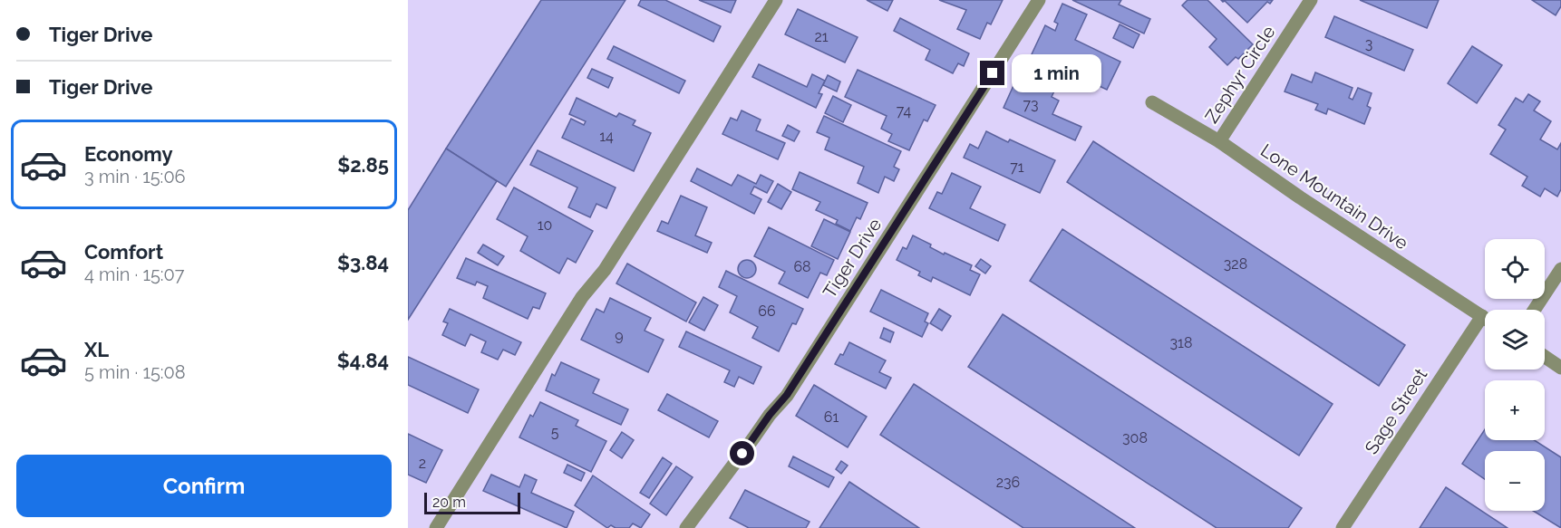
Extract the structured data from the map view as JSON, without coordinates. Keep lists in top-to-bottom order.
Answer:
{
  "streets": {
    "street": [
      "Zephyr Circle",
      "Lone Mountain Drive",
      "Tiger Drive",
      "Sage Street"
    ]
  },
  "crossings": [
    ["Zephyr Circle", "Lone Mountain Drive"],
    ["Lone Mountain Drive", "Sage Street"]
  ],
  "house_numbers": [
    "21",
    "3",
    "73",
    "74",
    "14",
    "71",
    "10",
    "328",
    "68",
    "66",
    "9",
    "318",
    "61",
    "5",
    "308",
    "2",
    "236"
  ],
  "scale_bar": "20 m",
  "page": {
    "banner": ["Tiger Drive", "Tiger Drive"],
    "bubble": "1 min",
    "list": [
      {
        "name": "Economy",
        "note": "3 min · 15:06",
        "value": "$2.85"
      },
      {
        "name": "Comfort",
        "note": "4 min · 15:07",
        "value": "$3.84"
      },
      {
        "name": "XL",
        "note": "5 min · 15:08",
        "value": "$4.84"
      }
    ],
    "map_buttons": ["+", "−"],
    "buttons": "Confirm",
    "scale": "20 m"
  }
}
